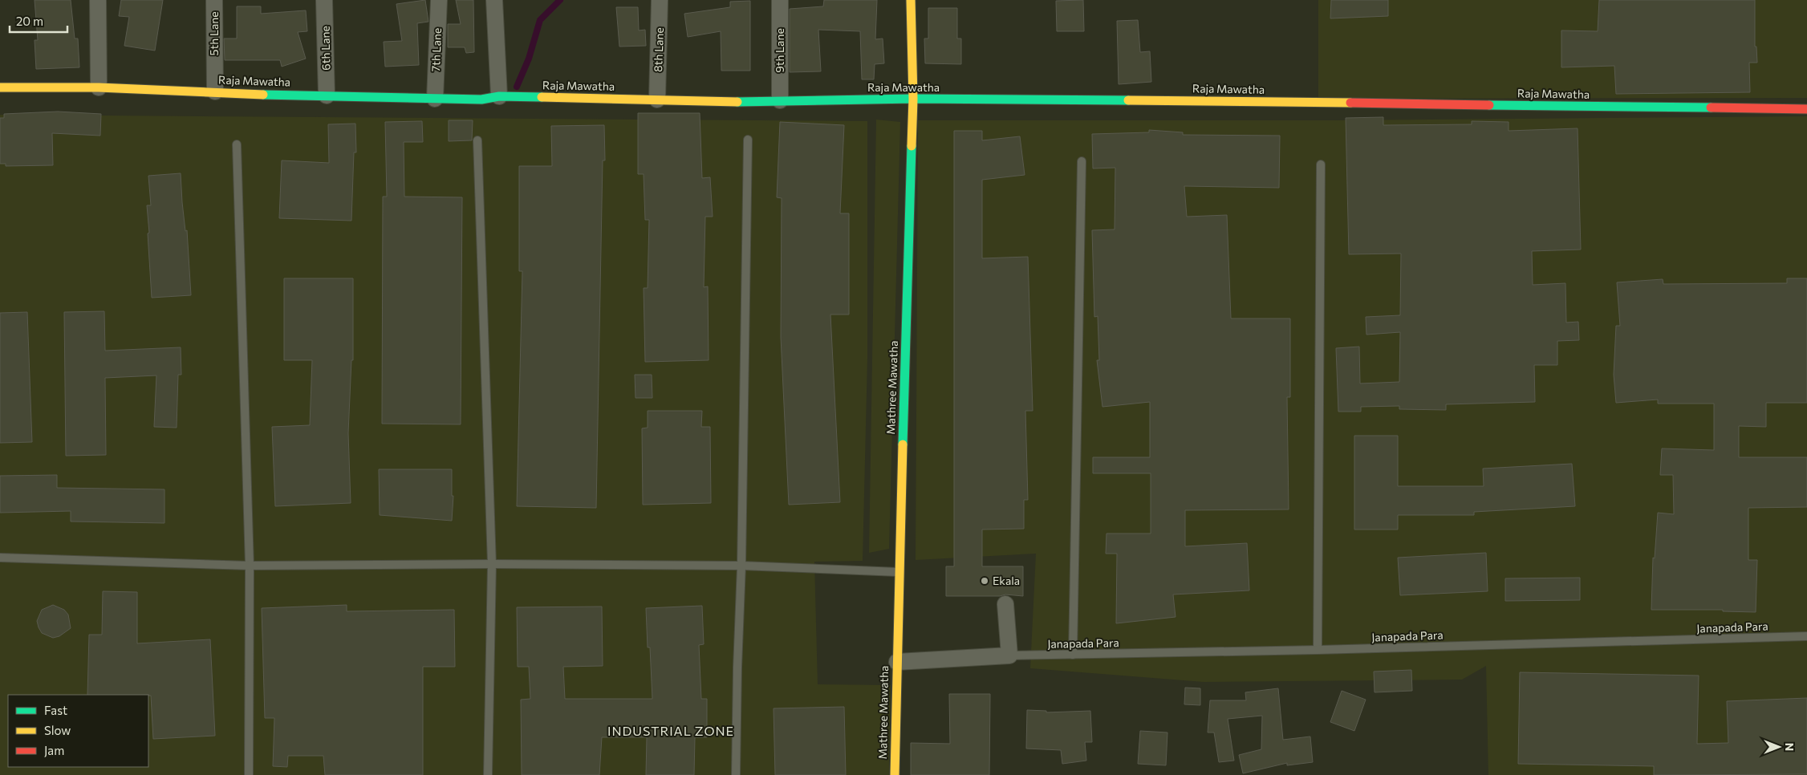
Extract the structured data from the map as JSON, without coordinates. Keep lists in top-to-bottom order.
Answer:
{
  "streets": {
    "street": [
      "5th Lane",
      "6th Lane",
      "7th Lane",
      "8th Lane",
      "9th Lane",
      "Raja Mawatha",
      "Mathree Mawatha"
    ],
    "lane": ["Janapada Para"]
  },
  "crossings": [
    ["5th Lane", "Raja Mawatha"],
    ["6th Lane", "Raja Mawatha"],
    ["7th Lane", "Raja Mawatha"],
    ["8th Lane", "Raja Mawatha"],
    ["9th Lane", "Raja Mawatha"],
    ["Raja Mawatha", "Mathree Mawatha"]
  ],
  "districts": ["INDUSTRIAL ZONE"],
  "places": ["Ekala"],
  "legend": ["Fast", "Slow", "Jam"],
  "scale_bar": "20 m",
  "north": "right"
}
